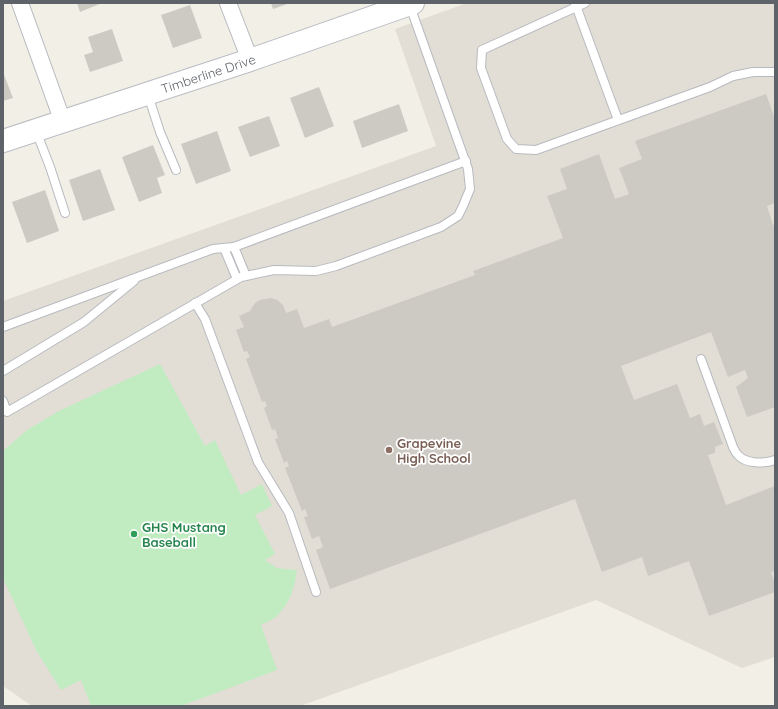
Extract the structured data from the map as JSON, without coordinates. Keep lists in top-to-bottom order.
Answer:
{
  "streets": {
    "street": ["Timberline Drive"]
  },
  "places": ["Grapevine High School", "GHS Mustang Baseball"]
}
